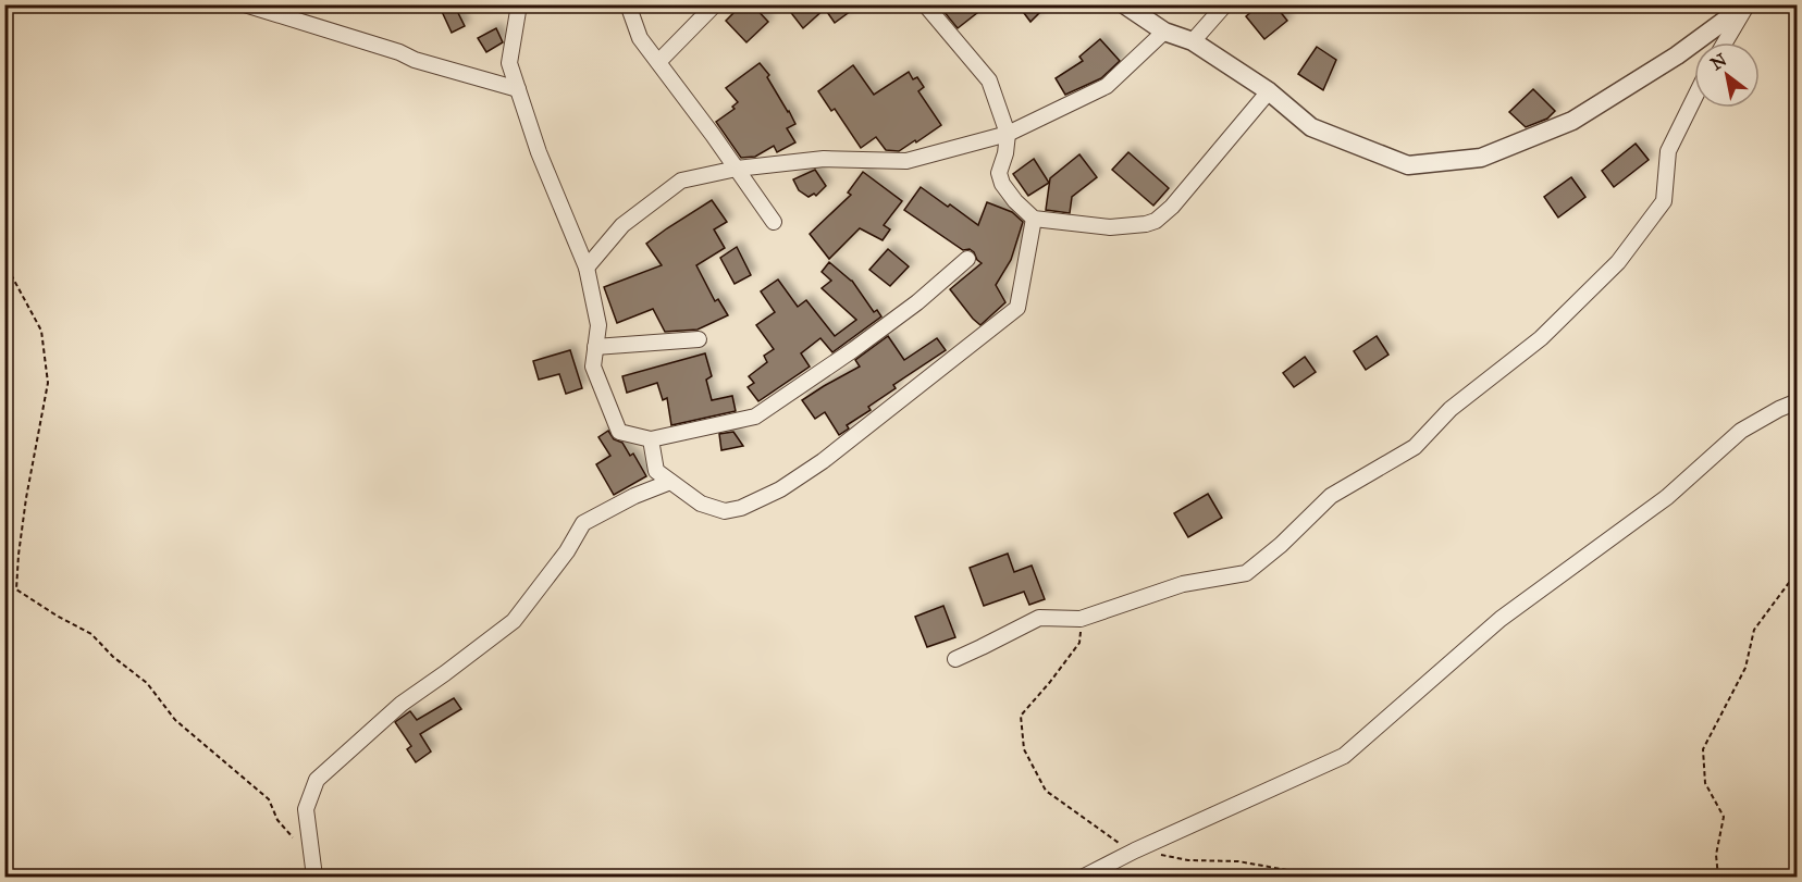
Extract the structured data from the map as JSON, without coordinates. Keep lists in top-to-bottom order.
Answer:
{
  "north": "top left"
}
